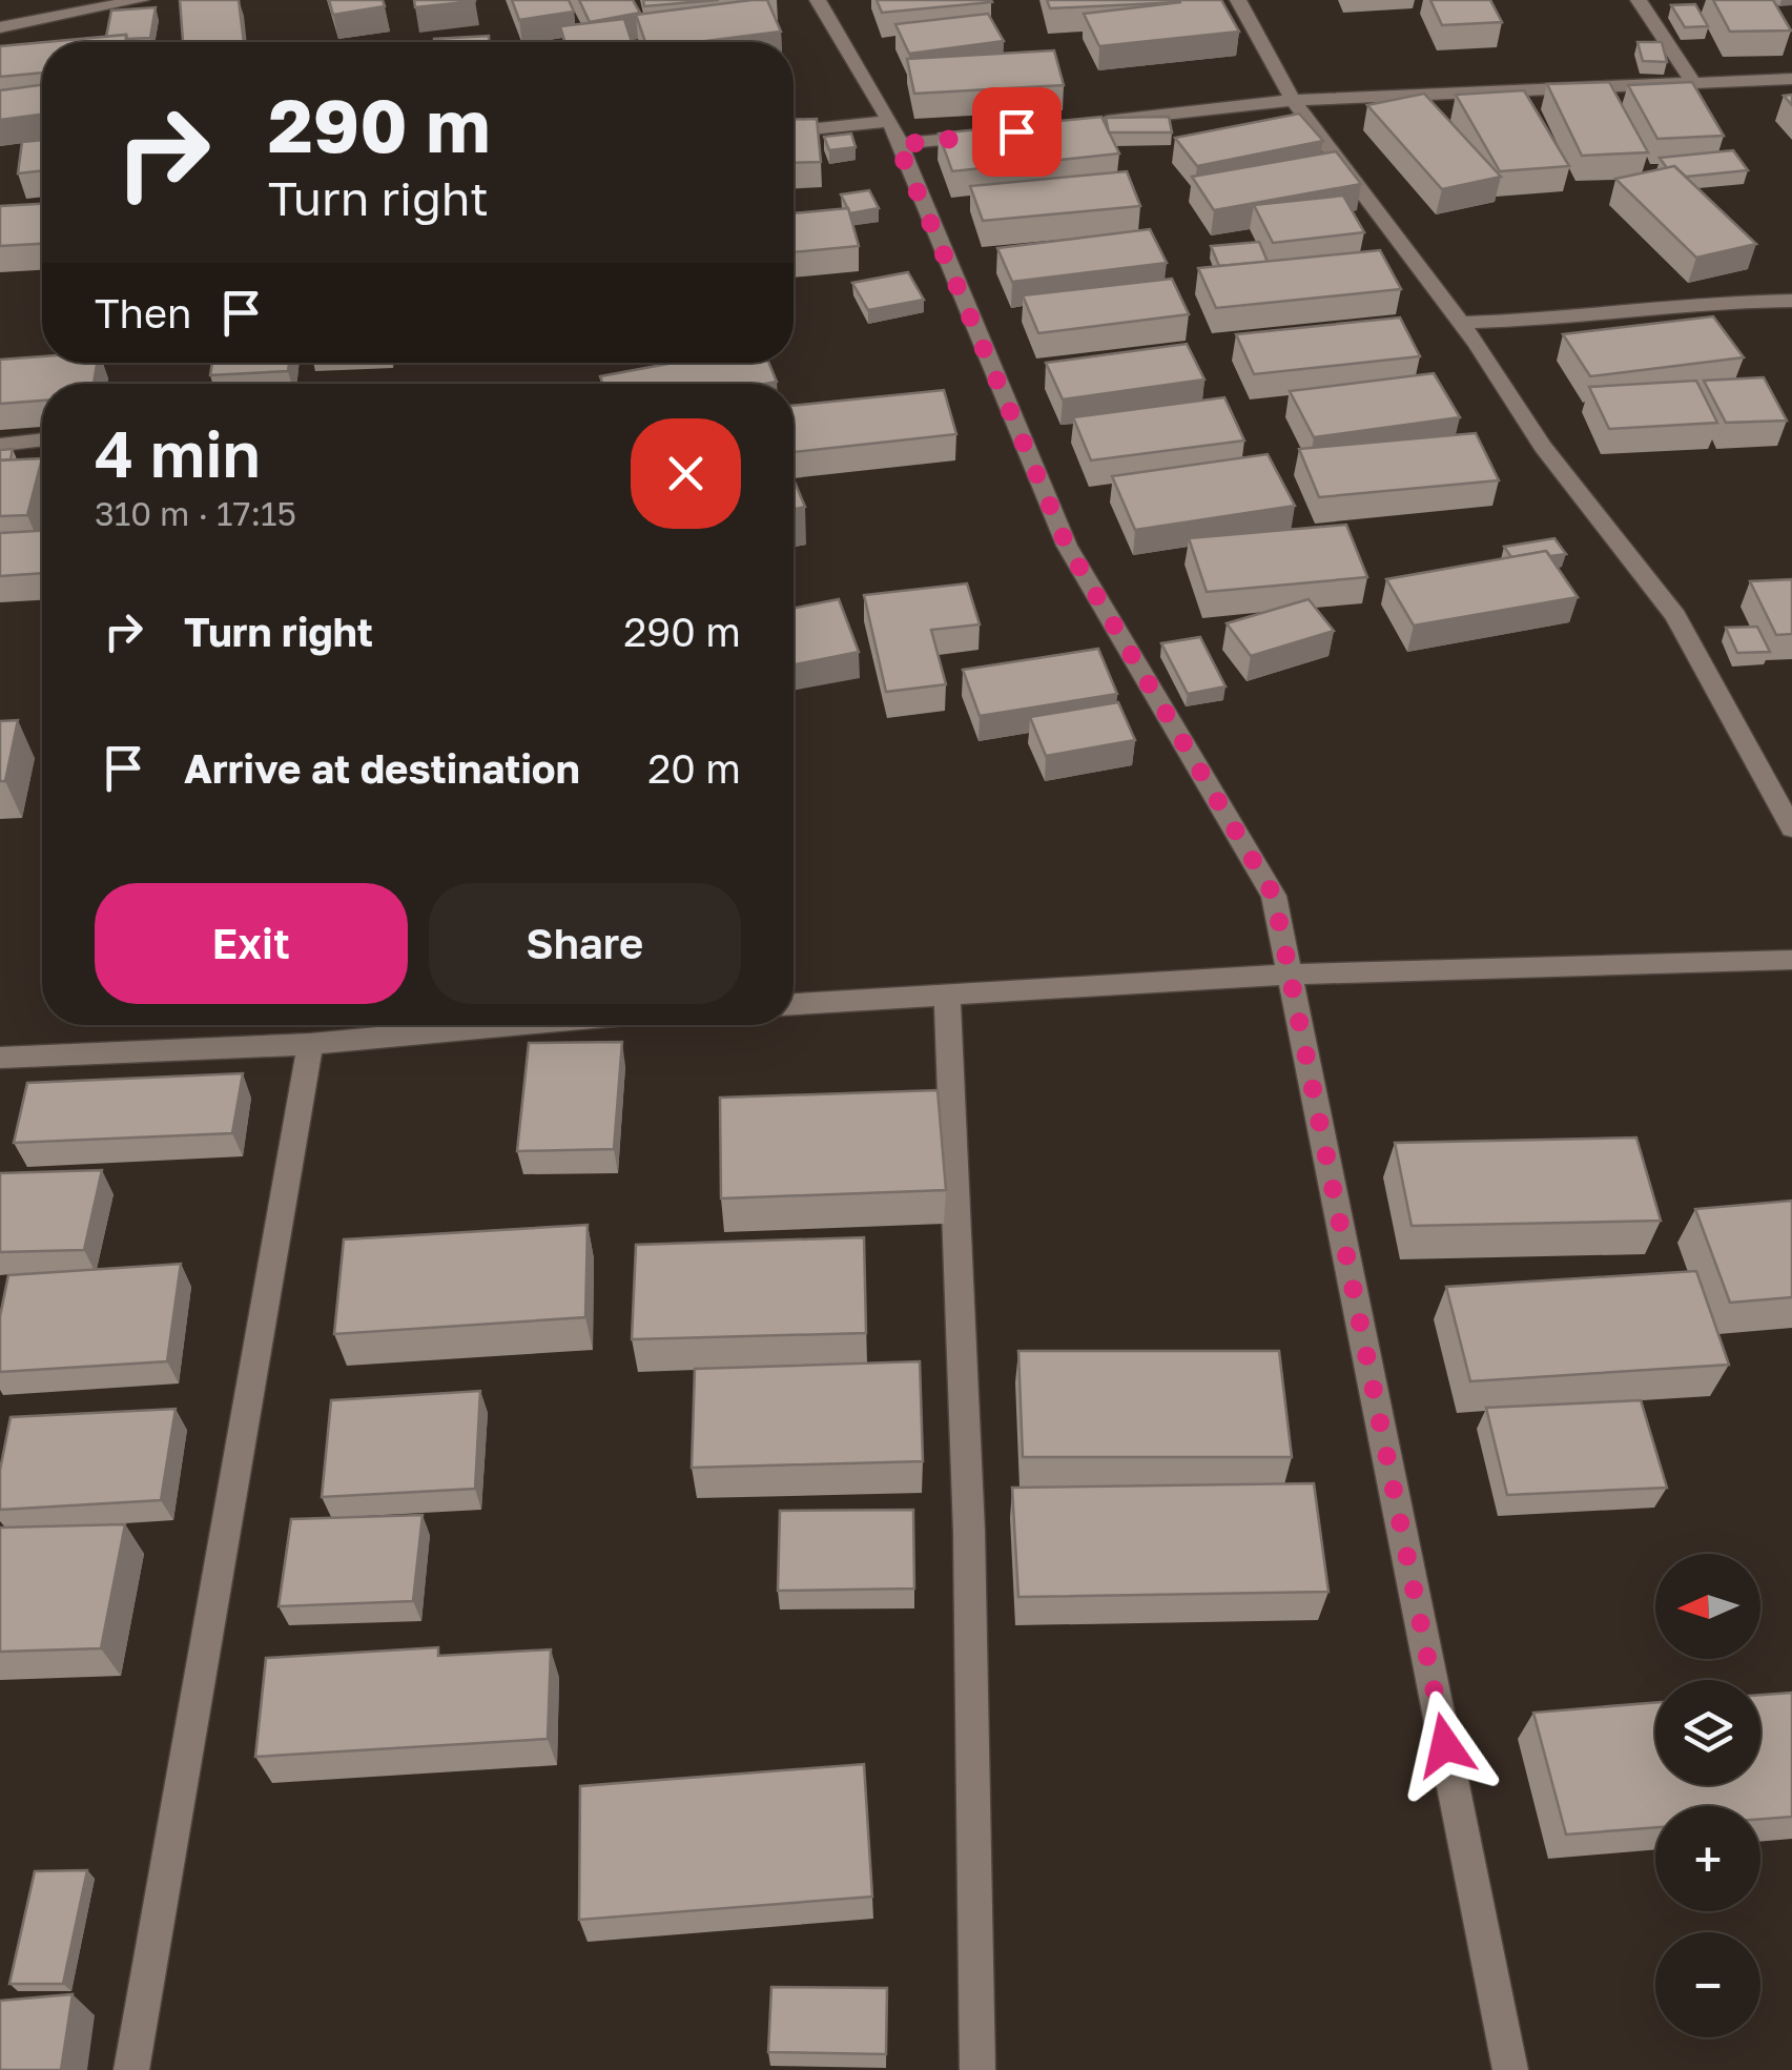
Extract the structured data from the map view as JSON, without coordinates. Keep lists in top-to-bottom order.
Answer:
{
  "north": "left",
  "page": {
    "turn": ["290 m", "Turn right"],
    "then": "Then",
    "heading": ["4 min", "310 m · 17:15"],
    "list": [
      {
        "name": "Turn right",
        "value": "290 m"
      },
      {
        "name": "Arrive at destination",
        "value": "20 m"
      }
    ],
    "buttons": ["Exit", "Share"],
    "map_buttons": ["+", "−"]
  }
}
